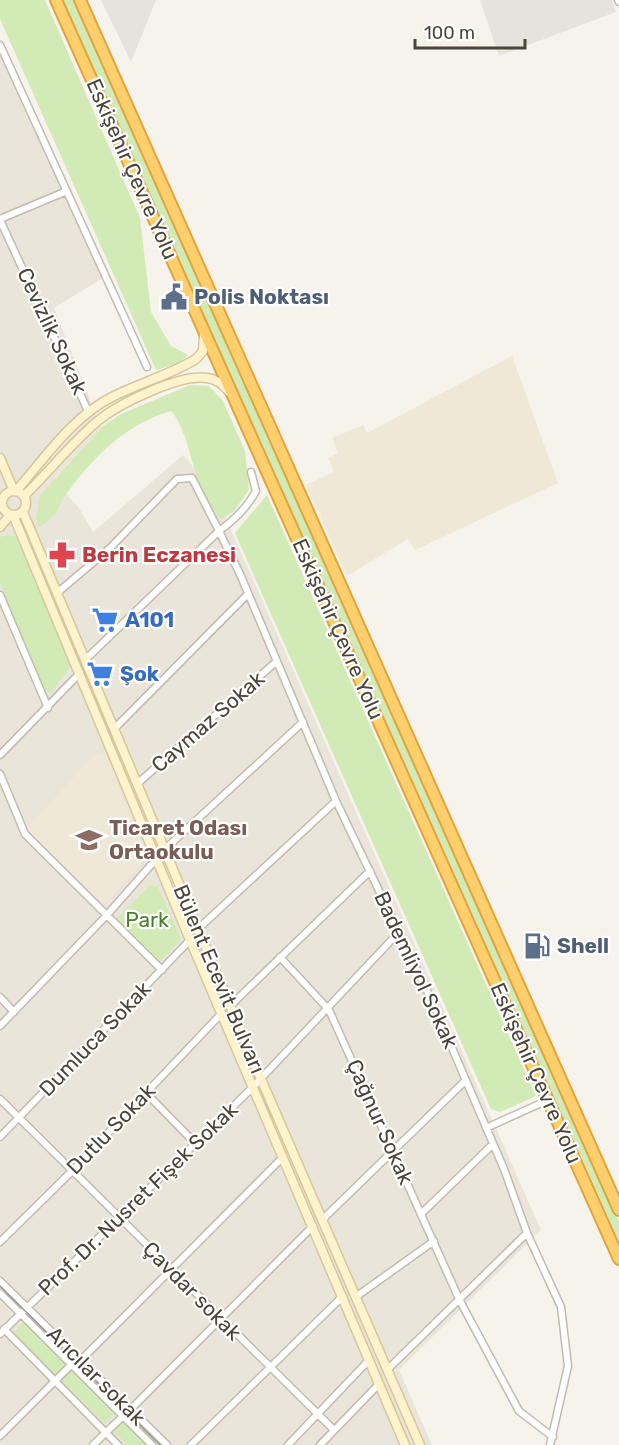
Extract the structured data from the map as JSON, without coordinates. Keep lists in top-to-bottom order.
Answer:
{
  "streets": {
    "highway": ["Eskişehir Çevre Yolu"],
    "main road": ["Bülent Ecevit Bulvarı"],
    "street": [
      "Cevizlik Sokak",
      "Caymaz Sokak",
      "Bademliyol Sokak",
      "Dumluca Sokak",
      "Çağnur Sokak",
      "Dutlu Sokak",
      "Prof. Dr. Nusret Fişek Sokak",
      "Çavdar sokak",
      "Arıcılar sokak"
    ]
  },
  "crossings": [
    ["Caymaz Sokak", "Bademliyol Sokak"],
    ["Caymaz Sokak", "Bülent Ecevit Bulvarı"],
    ["Bademliyol Sokak", "Bülent Ecevit Bulvarı"],
    ["Bademliyol Sokak", "Çağnur Sokak"],
    ["Bademliyol Sokak", "Prof. Dr. Nusret Fişek Sokak"],
    ["Bülent Ecevit Bulvarı", "Dumluca Sokak"],
    ["Bülent Ecevit Bulvarı", "Dutlu Sokak"],
    ["Bülent Ecevit Bulvarı", "Prof. Dr. Nusret Fişek Sokak"],
    ["Dumluca Sokak", "Çavdar sokak"],
    ["Çağnur Sokak", "Prof. Dr. Nusret Fişek Sokak"],
    ["Dutlu Sokak", "Çavdar sokak"],
    ["Prof. Dr. Nusret Fişek Sokak", "Çavdar sokak"],
    ["Prof. Dr. Nusret Fişek Sokak", "Arıcılar sokak"]
  ],
  "parks": ["Park"],
  "places": {
    "public building": ["Polis Noktası"],
    "pharmacy": ["Berin Eczanesi"],
    "supermarket": ["A101", "Şok"],
    "school or university": ["Ticaret Odası Ortaokulu"],
    "fuel station": ["Shell"]
  },
  "scale_bar": "100 m"
}
